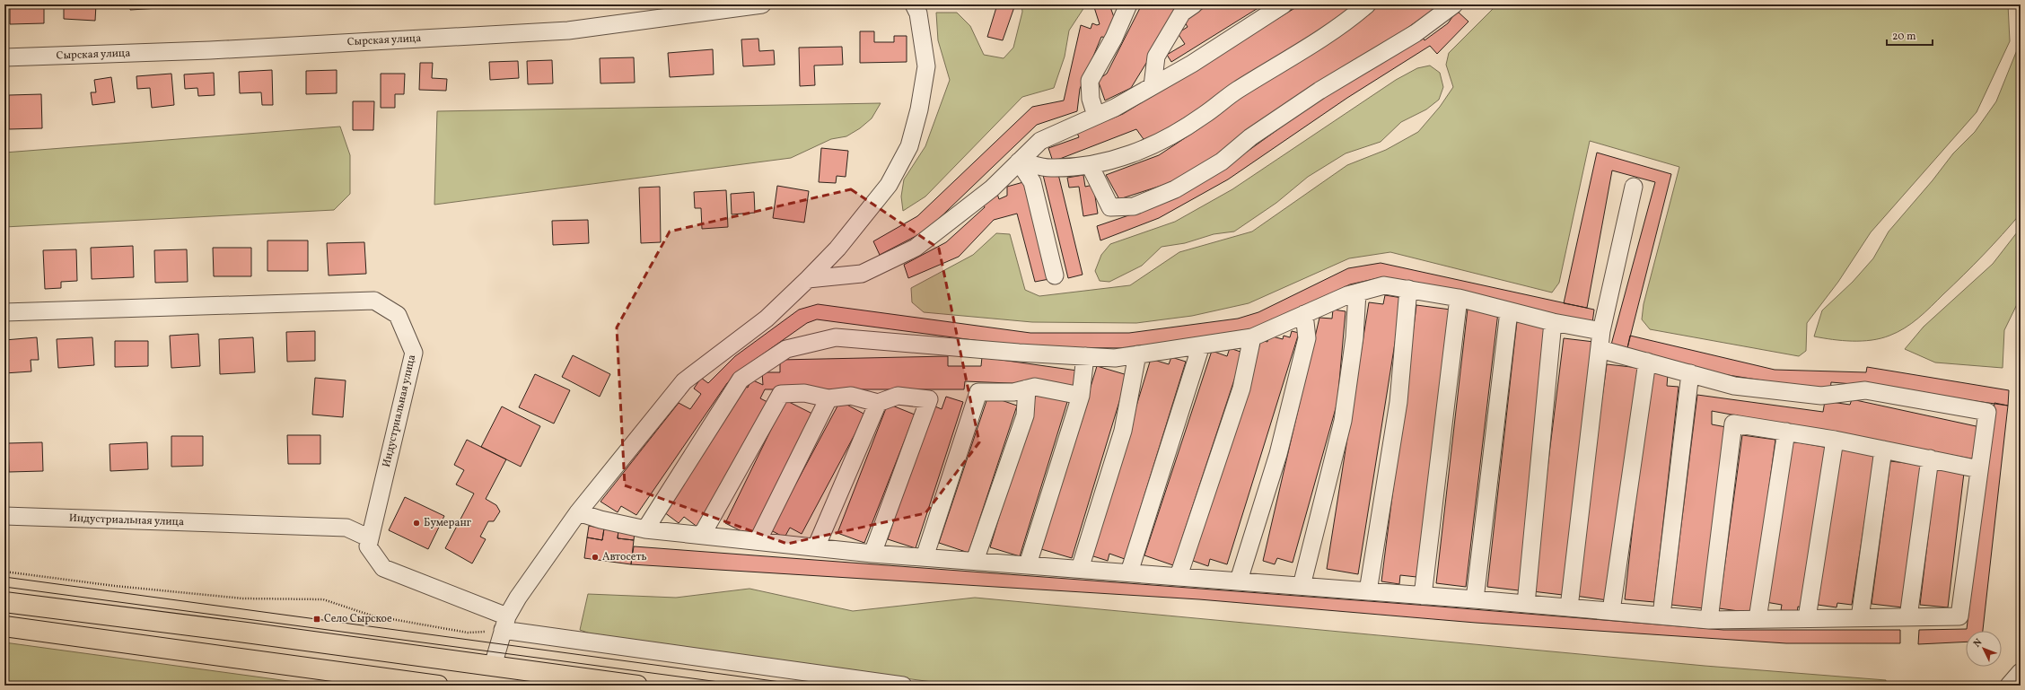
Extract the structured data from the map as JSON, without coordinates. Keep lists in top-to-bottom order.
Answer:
{
  "streets": {
    "street": ["Сырская улица", "Индустриальная улица"]
  },
  "places": {
    "other": ["Бумеранг", "Автосеть"],
    "transit": ["Село Сырское"]
  },
  "scale_bar": "20 m",
  "north": "top left"
}
